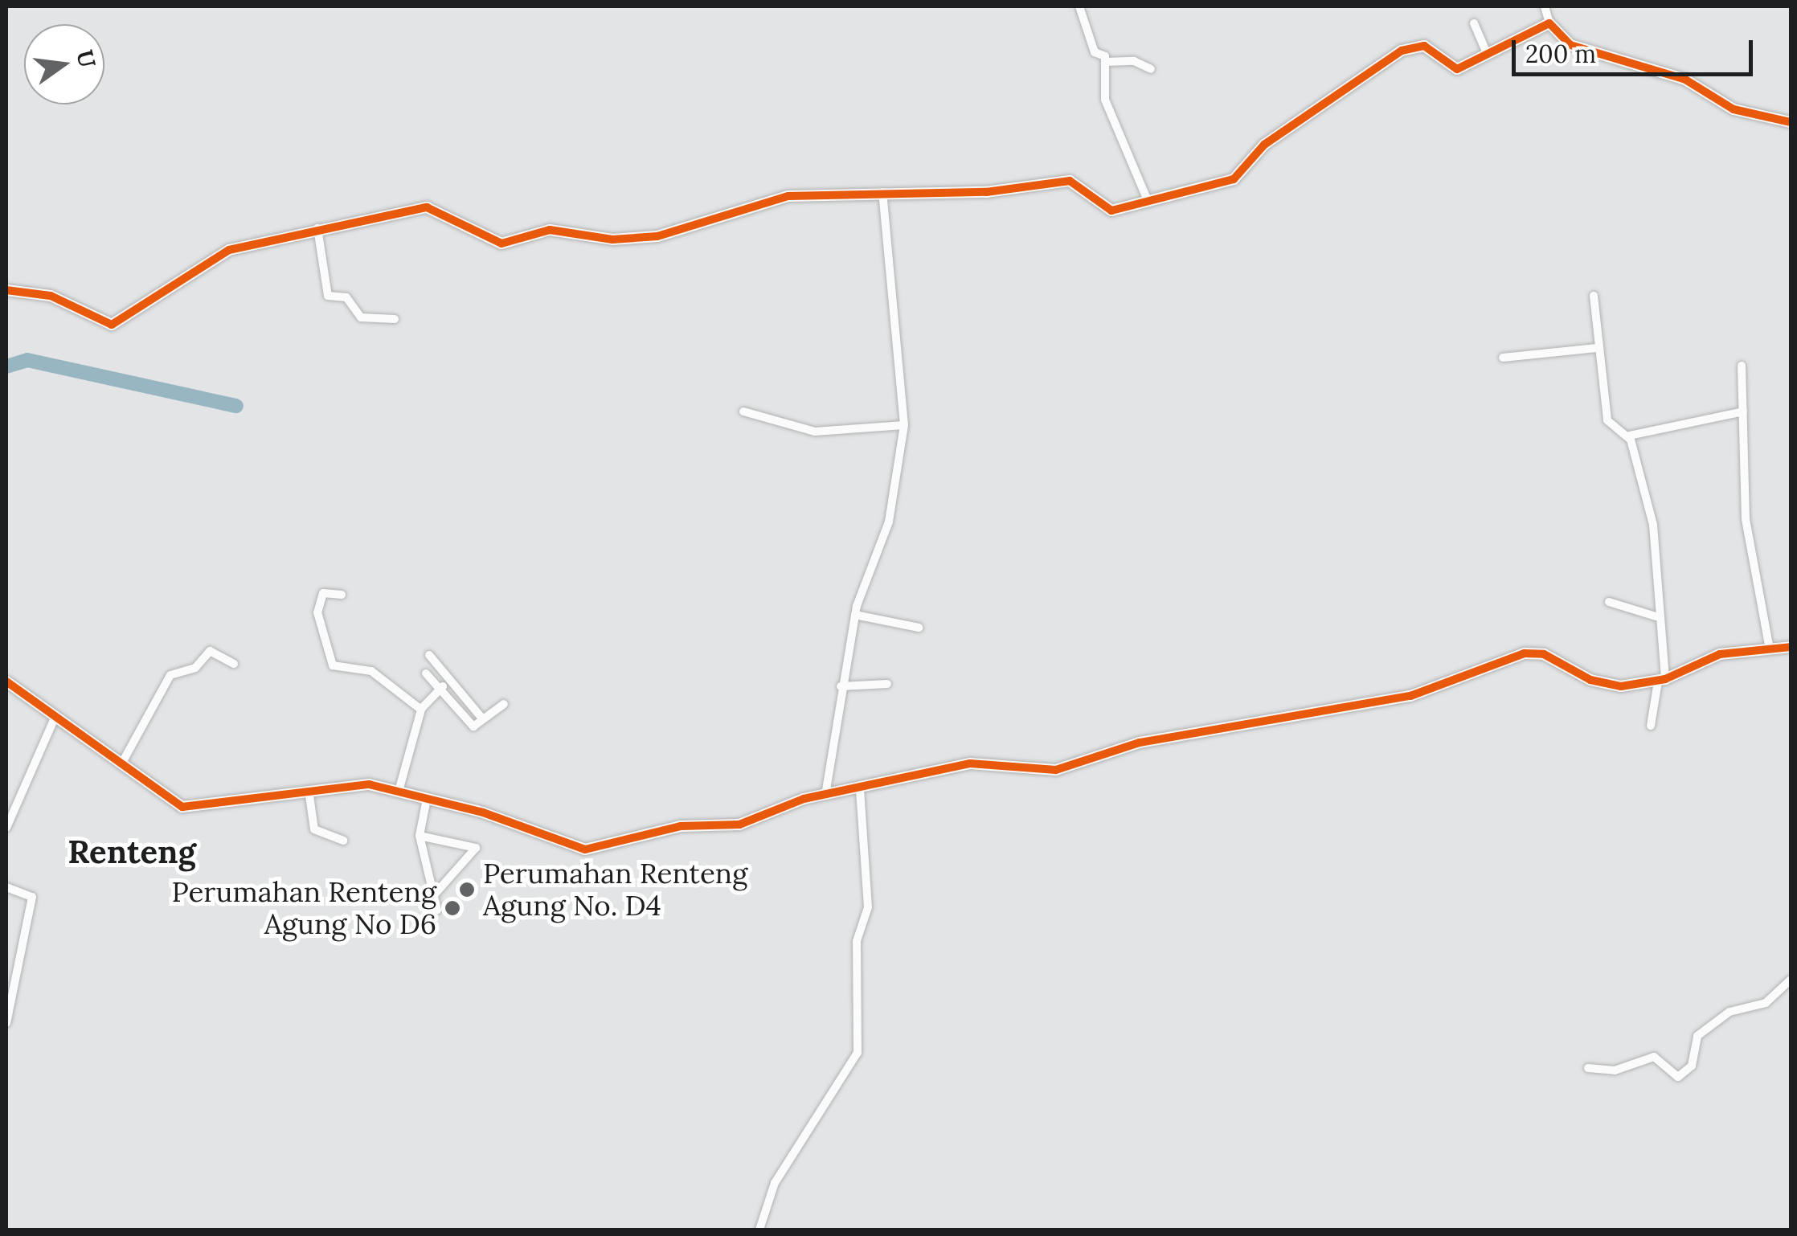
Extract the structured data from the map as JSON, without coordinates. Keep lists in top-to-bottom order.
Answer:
{
  "districts": ["Renteng"],
  "places": ["Perumahan Renteng Agung No. D4", "Perumahan Renteng Agung No D6"],
  "scale_bar": "200 m",
  "north": "right"
}
